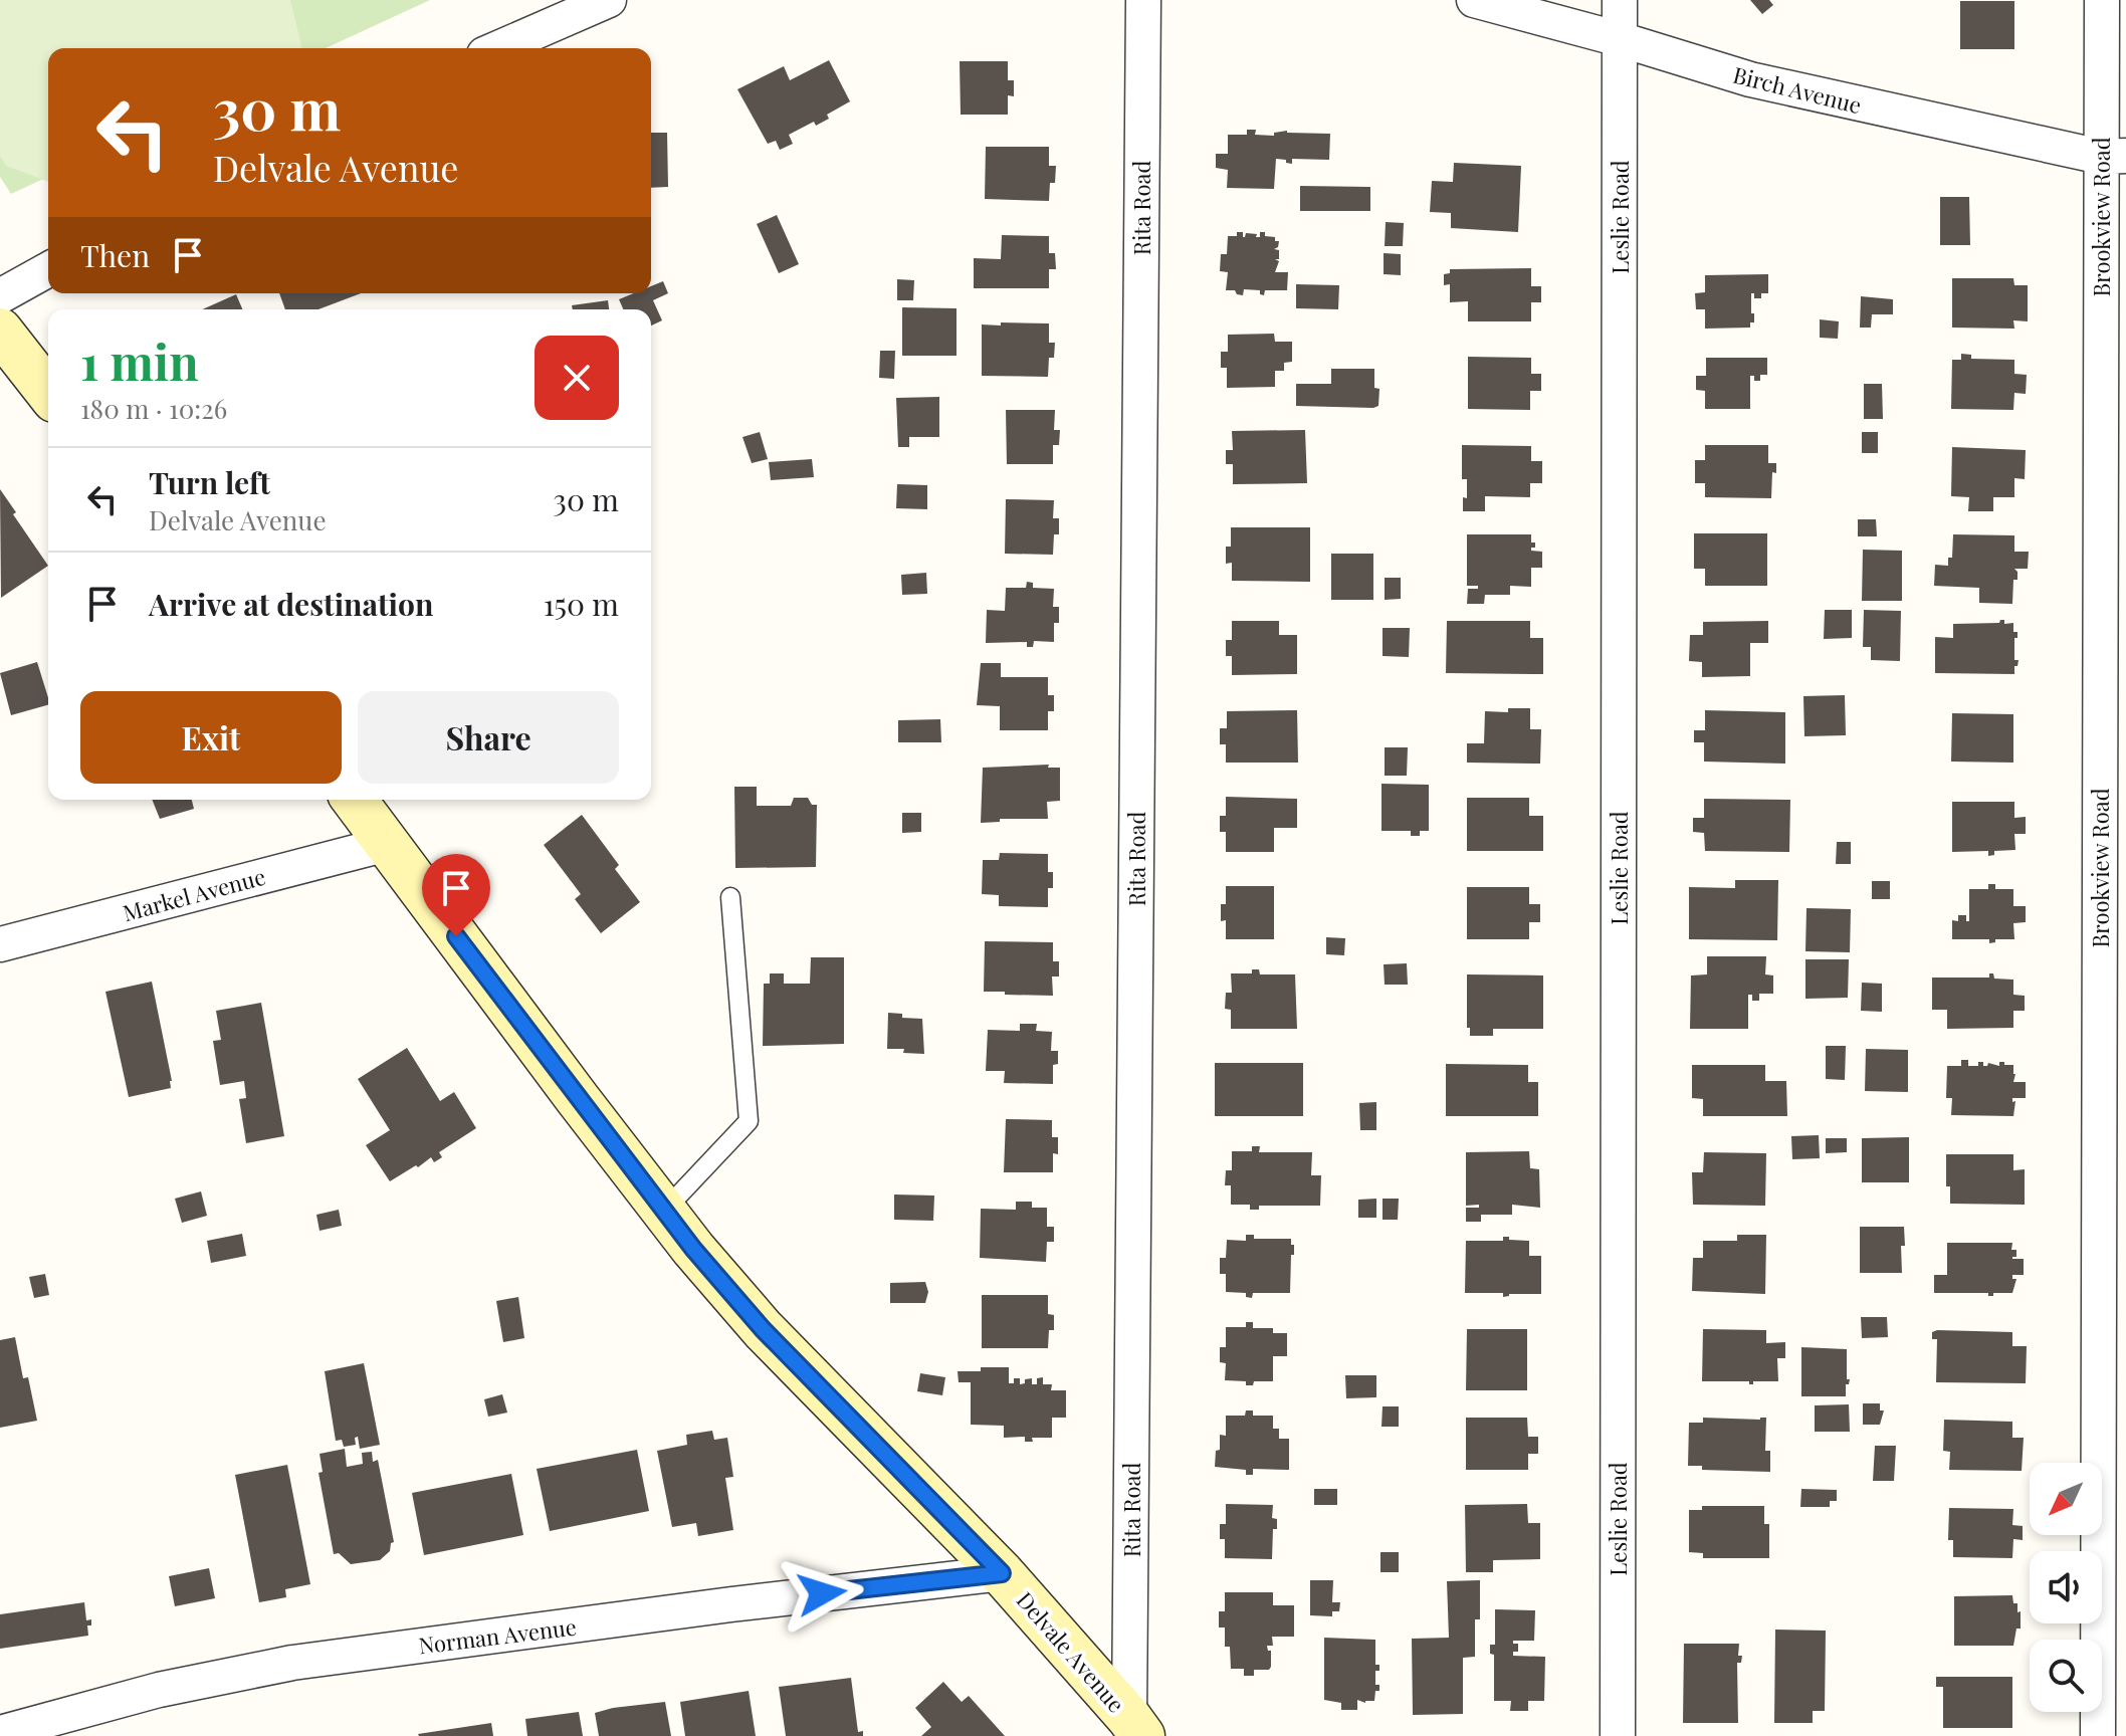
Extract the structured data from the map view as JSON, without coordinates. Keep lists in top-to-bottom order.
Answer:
{
  "streets": {
    "street": [
      "Birch Avenue",
      "Rita Road",
      "Leslie Road",
      "Brookview Road",
      "Markel Avenue",
      "Norman Avenue",
      "Delvale Avenue"
    ]
  },
  "crossings": [
    ["Birch Avenue", "Leslie Road"],
    ["Birch Avenue", "Brookview Road"],
    ["Rita Road", "Delvale Avenue"],
    ["Markel Avenue", "Delvale Avenue"],
    ["Norman Avenue", "Delvale Avenue"]
  ],
  "north": "bottom left",
  "page": {
    "turn": ["30 m", "Delvale Avenue"],
    "then": "Then",
    "heading": ["1 min", "180 m · 10:26"],
    "list": [
      {
        "name": "Turn left",
        "note": "Delvale Avenue",
        "value": "30 m"
      },
      {
        "name": "Arrive at destination",
        "value": "150 m"
      }
    ],
    "buttons": ["Exit", "Share"]
  }
}
